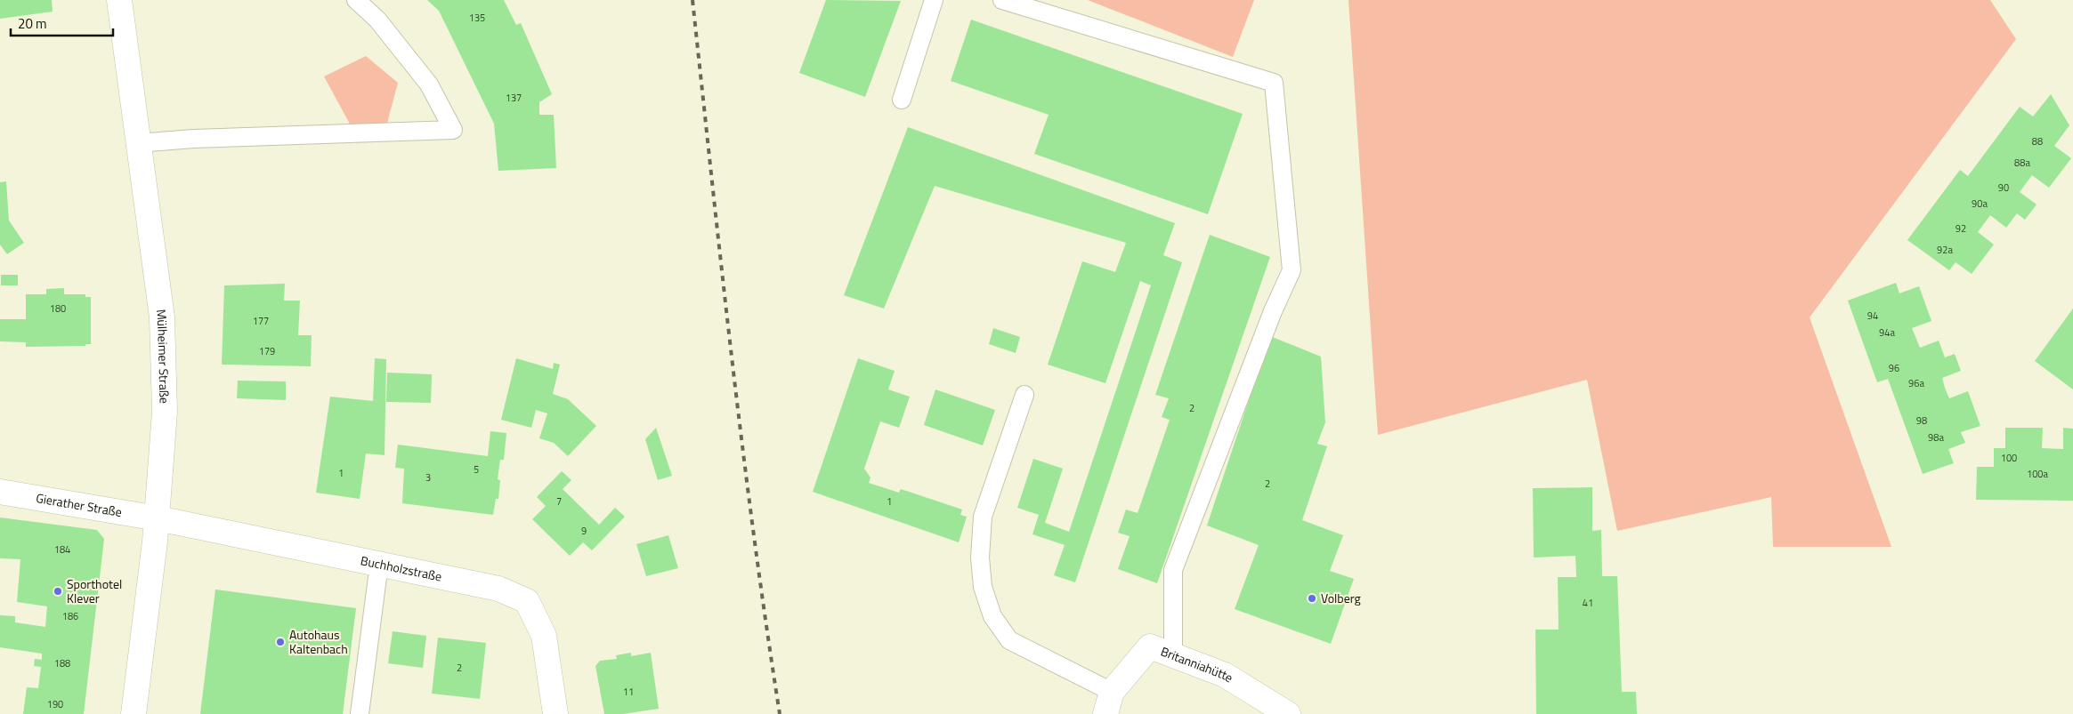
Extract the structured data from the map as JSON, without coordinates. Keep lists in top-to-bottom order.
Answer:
{
  "streets": {
    "street": [
      "Mülheimer Straße",
      "Gierather Straße",
      "Buchholzstraße",
      "Britanniahütte"
    ]
  },
  "crossings": [
    ["Mülheimer Straße", "Gierather Straße"],
    ["Mülheimer Straße", "Buchholzstraße"],
    ["Gierather Straße", "Buchholzstraße"]
  ],
  "places": ["Sporthotel Klever", "Volberg", "Autohaus Kaltenbach"],
  "house_numbers": [
    "135",
    "137",
    "88",
    "88a",
    "90",
    "90a",
    "92",
    "92a",
    "180",
    "94",
    "177",
    "94a",
    "179",
    "96",
    "96a",
    "2",
    "98",
    "98a",
    "100",
    "5",
    "1",
    "100a",
    "3",
    "2",
    "7",
    "1",
    "9",
    "184",
    "41",
    "186",
    "188",
    "2",
    "11",
    "190"
  ],
  "scale_bar": "20 m"
}
